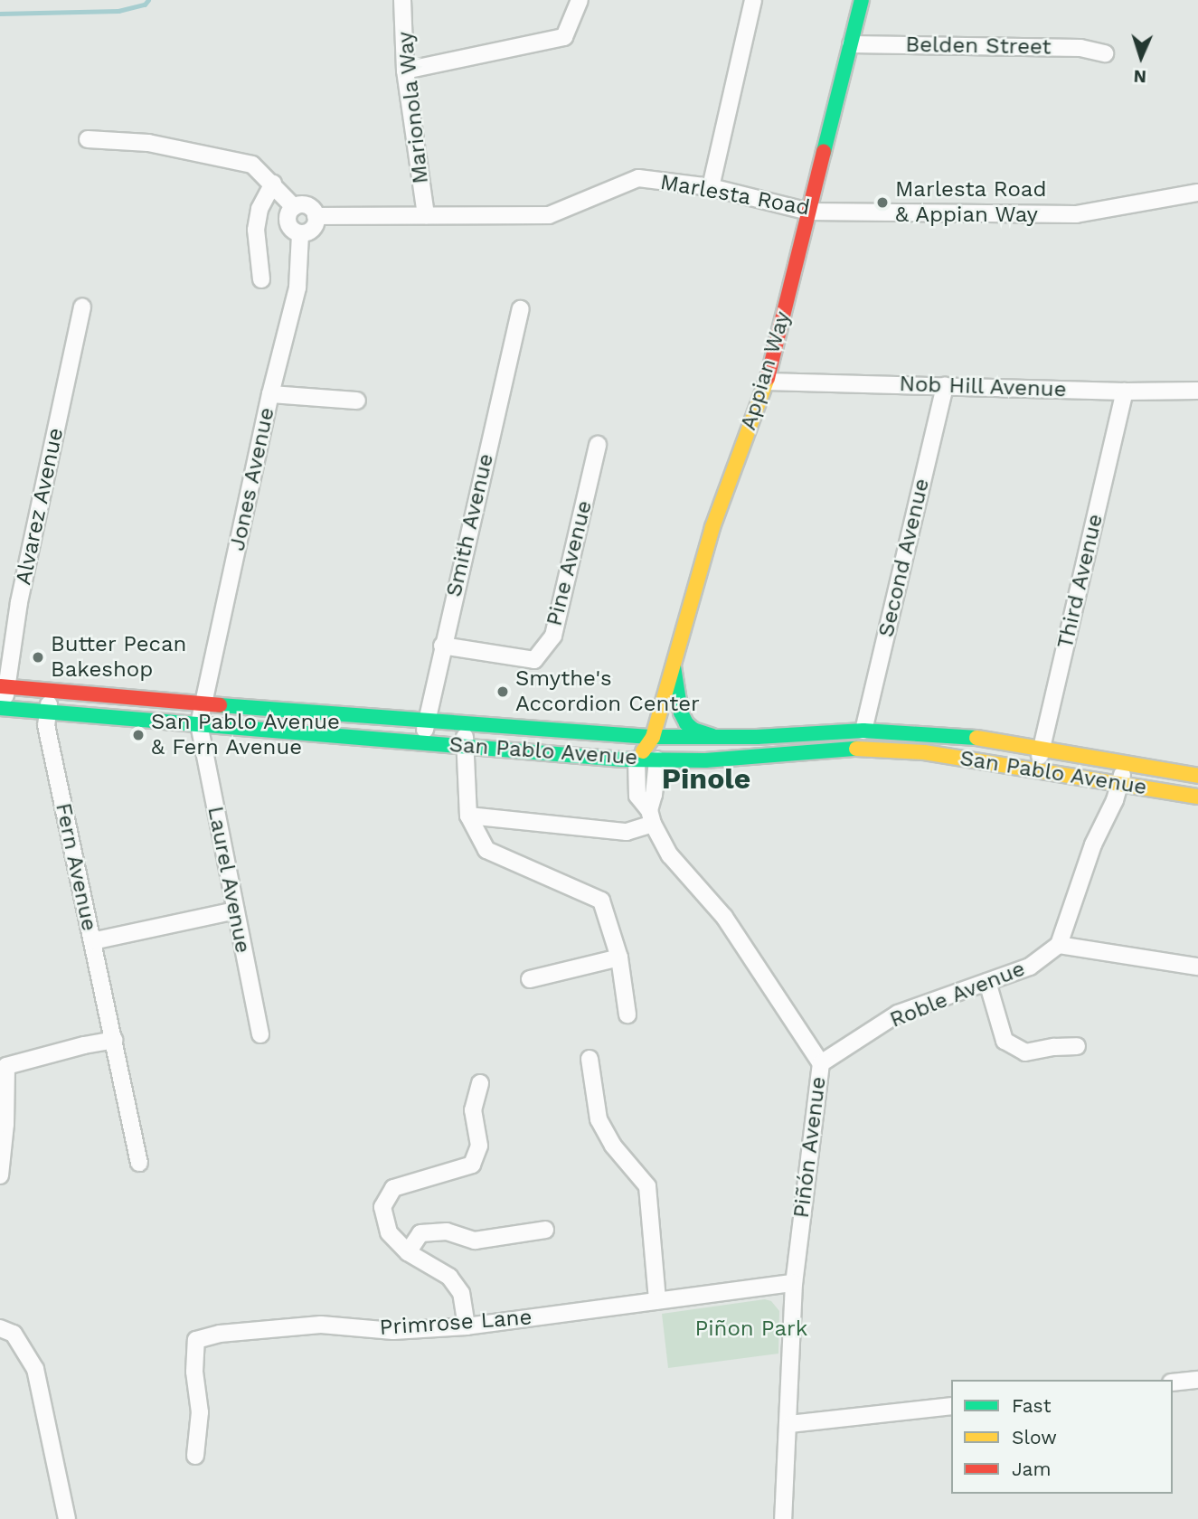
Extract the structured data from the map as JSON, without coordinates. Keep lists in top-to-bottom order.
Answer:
{
  "streets": {
    "main road": ["Appian Way", "San Pablo Avenue"],
    "street": [
      "Belden Street",
      "Marionola Way",
      "Marlesta Road",
      "Nob Hill Avenue",
      "Jones Avenue",
      "Alvarez Avenue",
      "Smith Avenue",
      "Second Avenue",
      "Pine Avenue",
      "Third Avenue",
      "Fern Avenue",
      "Laurel Avenue",
      "Roble Avenue",
      "Piñón Avenue",
      "Primrose Lane"
    ]
  },
  "crossings": [
    ["Belden Street", "Appian Way"],
    ["Marionola Way", "Marlesta Road"],
    ["Marlesta Road", "Appian Way"],
    ["Marlesta Road", "Jones Avenue"],
    ["Appian Way", "Nob Hill Avenue"],
    ["Appian Way", "San Pablo Avenue"],
    ["Appian Way", "Piñón Avenue"],
    ["Nob Hill Avenue", "Second Avenue"],
    ["Nob Hill Avenue", "Third Avenue"],
    ["Jones Avenue", "San Pablo Avenue"],
    ["Jones Avenue", "Laurel Avenue"],
    ["Alvarez Avenue", "San Pablo Avenue"],
    ["Smith Avenue", "Pine Avenue"],
    ["Smith Avenue", "San Pablo Avenue"],
    ["Second Avenue", "San Pablo Avenue"],
    ["Third Avenue", "San Pablo Avenue"],
    ["San Pablo Avenue", "Fern Avenue"],
    ["San Pablo Avenue", "Laurel Avenue"],
    ["San Pablo Avenue", "Piñón Avenue"],
    ["Roble Avenue", "Piñón Avenue"],
    ["Piñón Avenue", "Primrose Lane"]
  ],
  "districts": ["Pinole"],
  "parks": ["Piñon Park"],
  "places": [
    "Marlesta Road & Appian Way",
    "Butter Pecan Bakeshop",
    "Smythe's Accordion Center",
    "San Pablo Avenue & Fern Avenue"
  ],
  "legend": ["Fast", "Slow", "Jam"],
  "north": "bottom"
}
